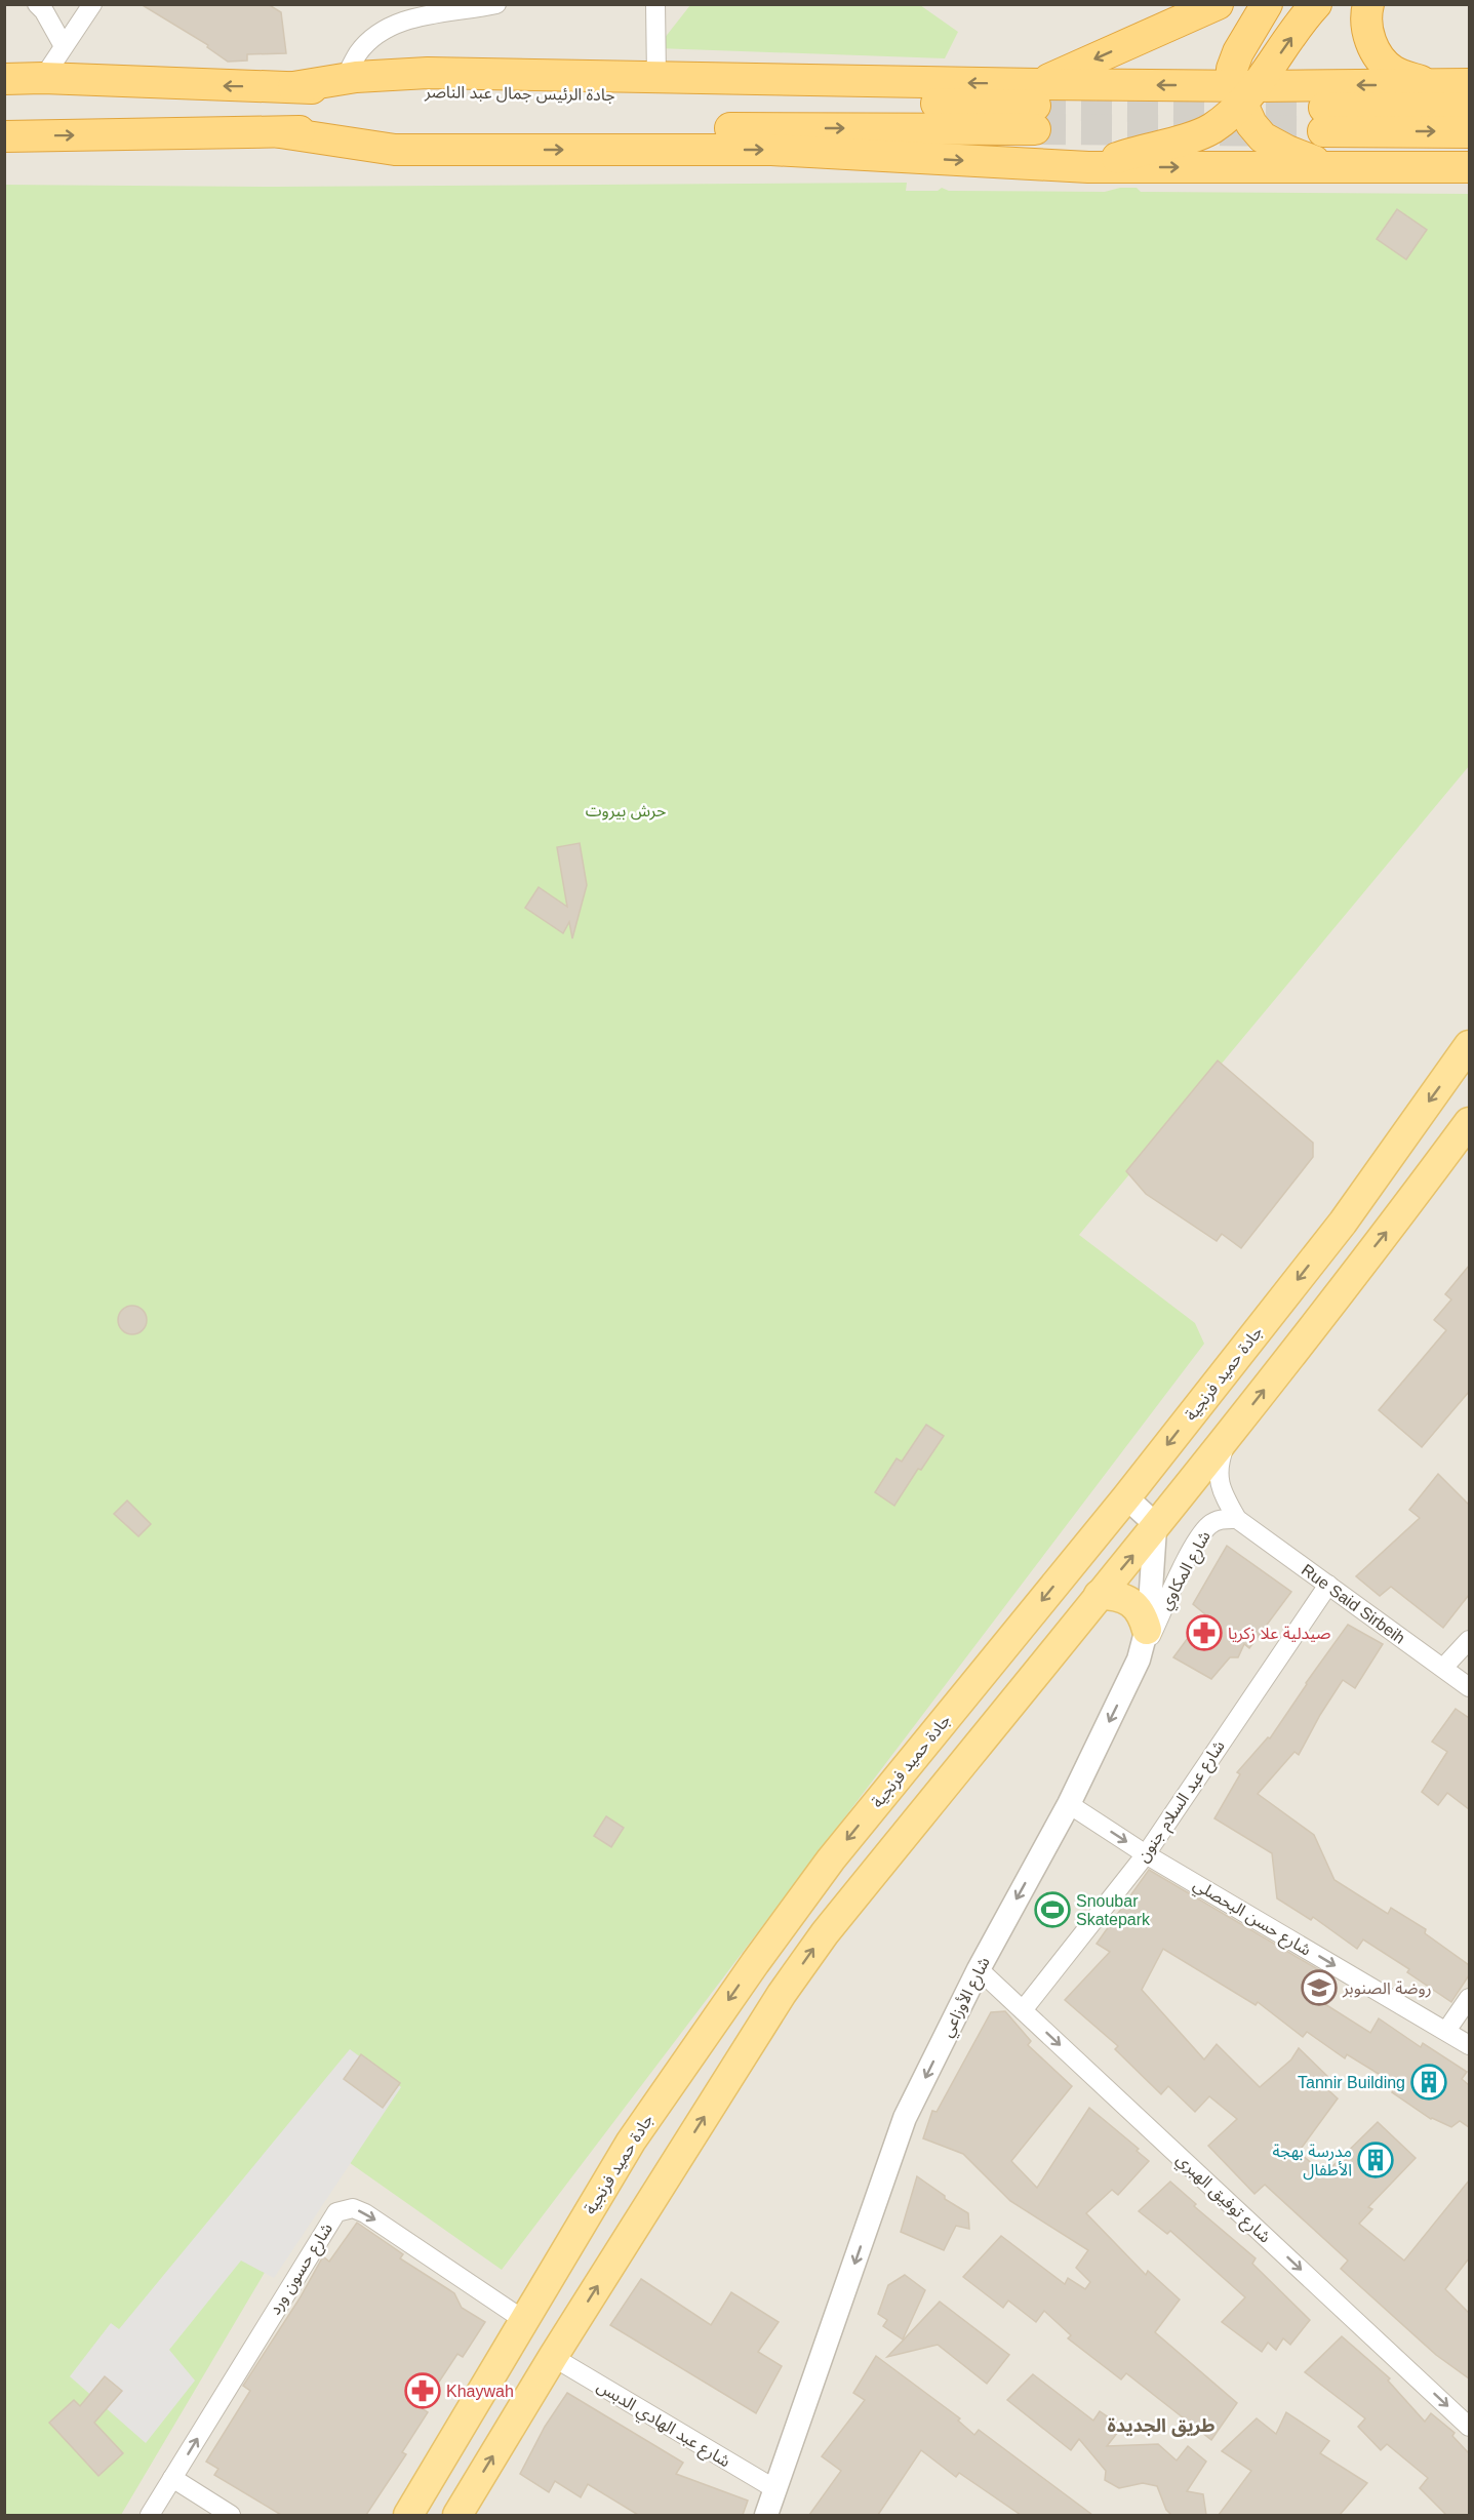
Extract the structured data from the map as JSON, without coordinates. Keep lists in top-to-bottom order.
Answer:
{
  "streets": {
    "highway": ["جادة الرئيس جمال عبد الناصر"],
    "main road": ["جادة حميد فرنجية"],
    "street": [
      "شارع المكاوي",
      "Rue Said Sirbeih",
      "شارع عبد السلام جنون",
      "شارع حسن البحصلي",
      "شارع الأوزاعي",
      "شارع توفيق الهبري",
      "شارع حسون ورد",
      "شارع عبد الهادي الدبس"
    ]
  },
  "crossings": [
    ["جادة حميد فرنجية", "شارع حسون ورد"],
    ["شارع المكاوي", "Rue Said Sirbeih"],
    ["شارع المكاوي", "شارع الأوزاعي"],
    ["Rue Said Sirbeih", "شارع عبد السلام جنون"],
    ["شارع عبد السلام جنون", "شارع حسن البحصلي"],
    ["شارع عبد السلام جنون", "شارع توفيق الهبري"],
    ["شارع حسن البحصلي", "شارع الأوزاعي"],
    ["شارع الأوزاعي", "شارع توفيق الهبري"],
    ["شارع الأوزاعي", "شارع عبد الهادي الدبس"]
  ],
  "one_way": ["شارع حسن البحصلي", "شارع الأوزاعي", "شارع توفيق الهبري"],
  "districts": ["طريق الجديدة"],
  "parks": ["حرش بيروت"],
  "places": {
    "pharmacy": ["صيدلية علا زكريا", "Khaywah"],
    "sports": ["Snoubar Skatepark"],
    "school or university": ["روضة الصنوبر"],
    "building": ["Tannir Building", "مدرسة بهجة الأطفال"]
  }
}
